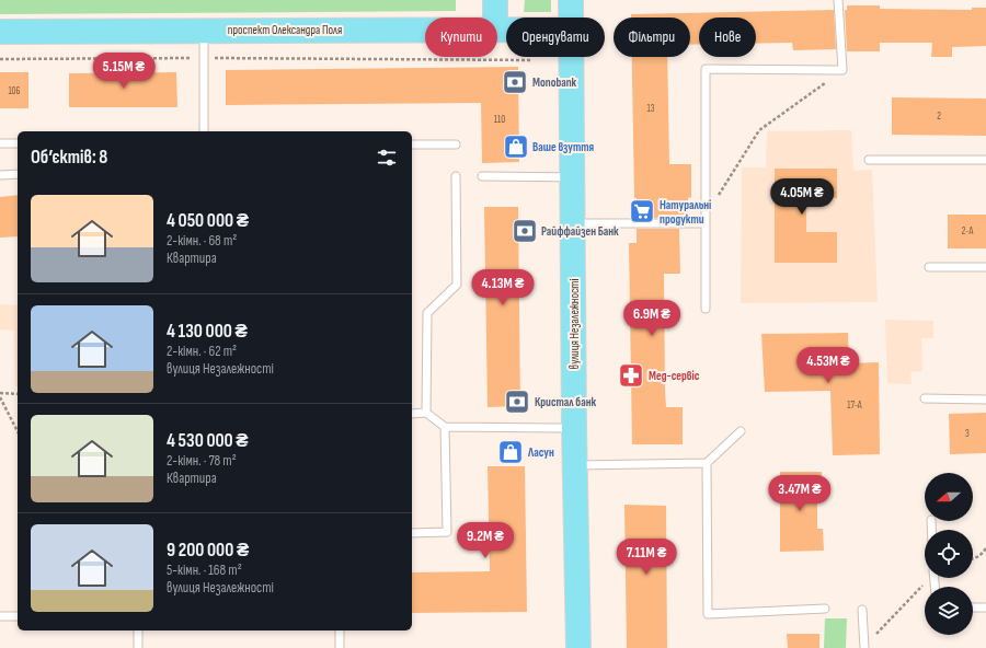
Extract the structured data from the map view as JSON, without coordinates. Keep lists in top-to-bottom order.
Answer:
{
  "streets": {
    "main road": ["проспект Олександра Поля", "вулиця Незалежності"]
  },
  "places": {
    "bank": ["Monobank", "Райффайзен Банк", "Кристал банк"],
    "shop": ["Ваше взуття", "Ласун"],
    "supermarket": ["Натуральні продукти"],
    "pharmacy": ["Мед-сервіс"]
  },
  "house_numbers": [
    "106",
    "13",
    "2",
    "110",
    "2-А",
    "17-А",
    "3"
  ],
  "north": "left",
  "page": {
    "chip": [
      "Купити",
      "Орендувати",
      "Фільтри",
      "Нове"
    ],
    "price": [
      "5.15M ₴",
      "4.05M ₴",
      "4.13M ₴",
      "6.9M ₴",
      "4.53M ₴",
      "3.47M ₴",
      "9.2M ₴",
      "7.11M ₴"
    ],
    "heading": "Об’єктів: 8",
    "list": [
      {
        "name": "4 050 000 ₴",
        "note": "2-кімн. · 68 m² · Квартира"
      },
      {
        "name": "4 130 000 ₴",
        "note": "2-кімн. · 62 m² · вулиця Незалежності"
      },
      {
        "name": "4 530 000 ₴",
        "note": "2-кімн. · 78 m² · Квартира"
      },
      {
        "name": "9 200 000 ₴",
        "note": "5-кімн. · 168 m² · вулиця Незалежності"
      }
    ]
  }
}
